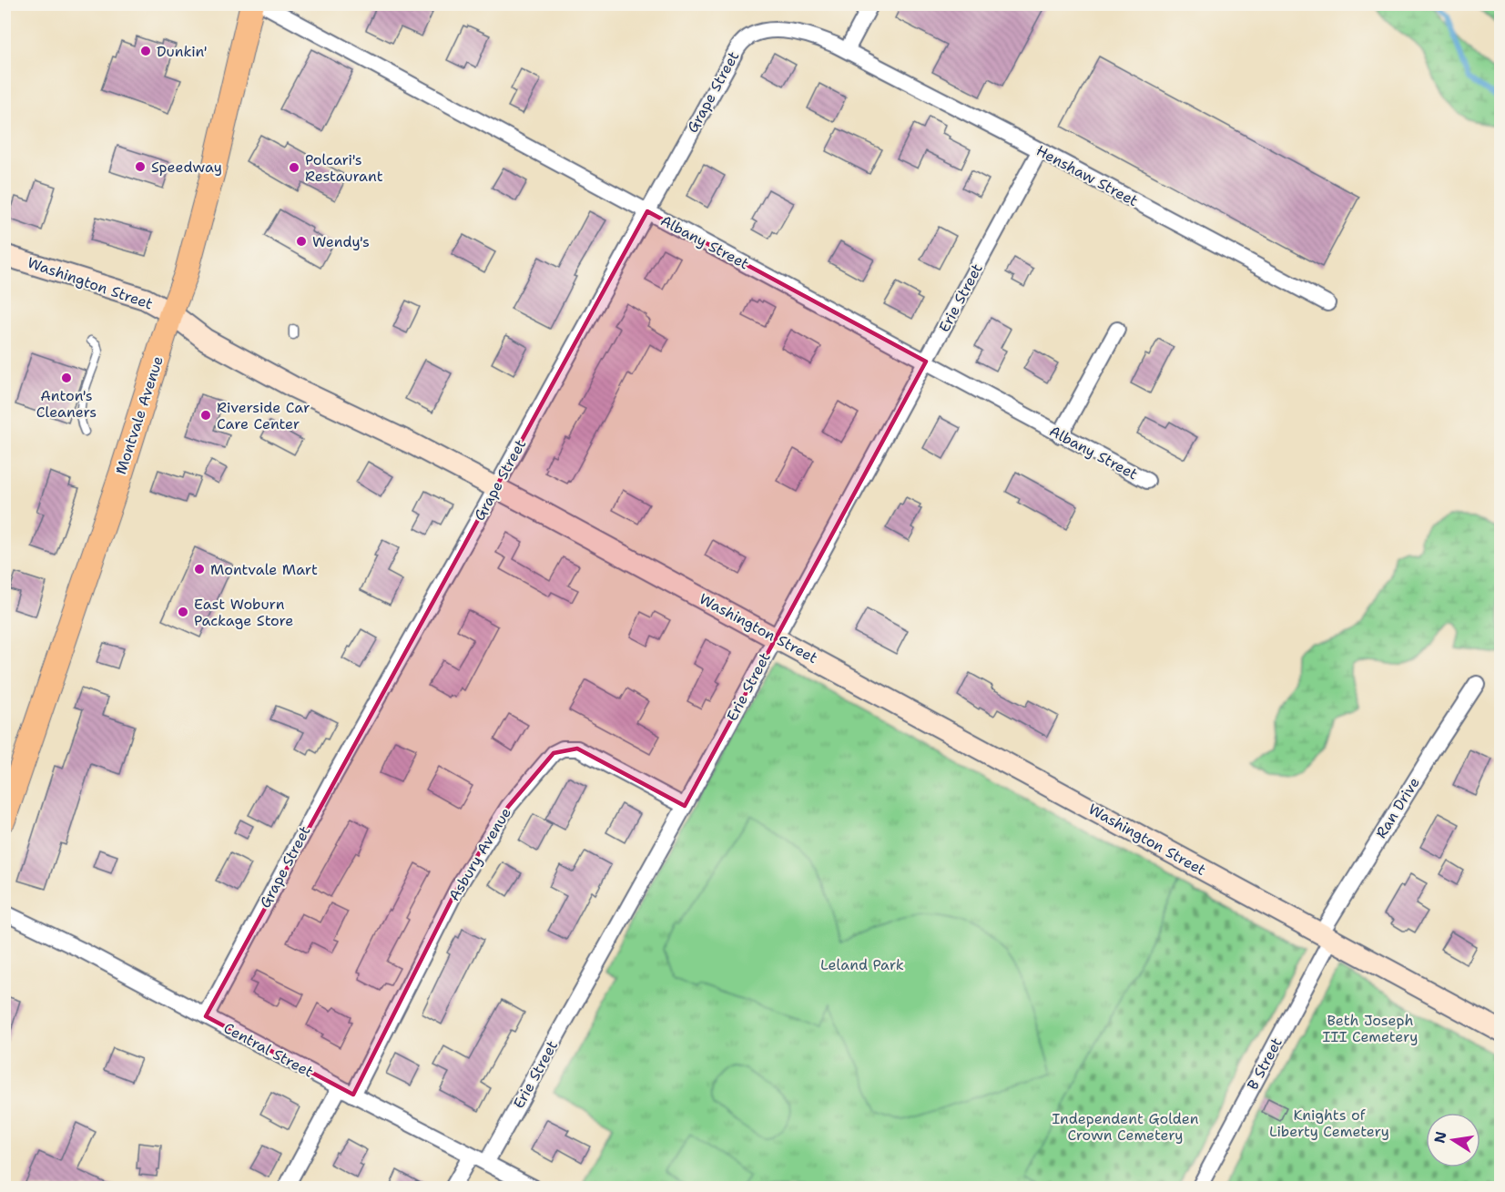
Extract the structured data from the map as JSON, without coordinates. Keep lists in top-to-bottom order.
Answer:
{
  "streets": {
    "main road": ["Washington Street", "Montvale Avenue"],
    "street": [
      "Grape Street",
      "Henshaw Street",
      "Albany Street",
      "Erie Street",
      "Ran Drive",
      "Asbury Avenue",
      "Central Street",
      "B Street"
    ]
  },
  "crossings": [
    ["Grape Street", "Henshaw Street"],
    ["Grape Street", "Albany Street"],
    ["Grape Street", "Washington Street"],
    ["Grape Street", "Central Street"],
    ["Henshaw Street", "Erie Street"],
    ["Albany Street", "Erie Street"],
    ["Washington Street", "Erie Street"],
    ["Washington Street", "Montvale Avenue"],
    ["Washington Street", "Ran Drive"],
    ["Washington Street", "B Street"],
    ["Erie Street", "Asbury Avenue"],
    ["Erie Street", "Central Street"],
    ["Ran Drive", "B Street"],
    ["Asbury Avenue", "Central Street"]
  ],
  "parks": [
    "Leland Park",
    "Beth Joseph III Cemetery",
    "Knights of Liberty Cemetery",
    "Independent Golden Crown Cemetery"
  ],
  "places": [
    "Dunkin'",
    "Speedway",
    "Polcari's Restaurant",
    "Wendy's",
    "Anton's Cleaners",
    "Riverside Car Care Center",
    "Montvale Mart",
    "East Woburn Package Store"
  ],
  "north": "left"
}
